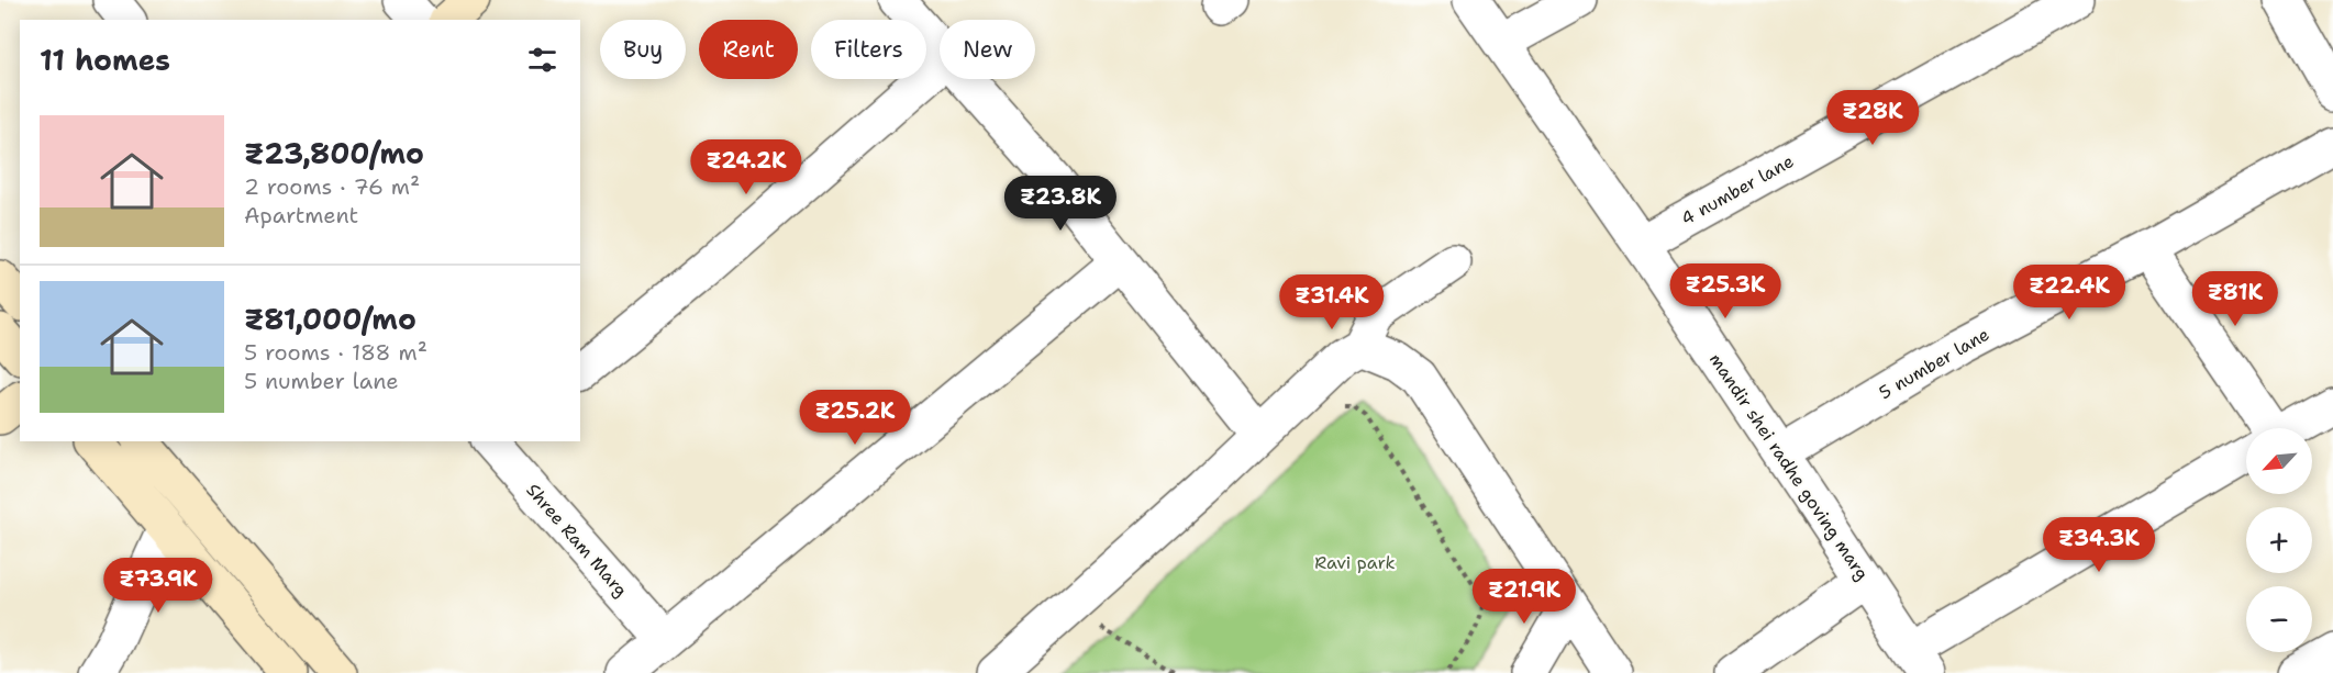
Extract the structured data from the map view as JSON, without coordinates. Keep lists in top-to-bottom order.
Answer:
{
  "streets": {
    "street": [
      "4 number lane",
      "5 number lane",
      "mandir shei radhe goving marg",
      "Shree Ram Marg"
    ]
  },
  "crossings": [
    ["4 number lane", "mandir shei radhe goving marg"],
    ["5 number lane", "mandir shei radhe goving marg"]
  ],
  "parks": ["Ravi park"],
  "north": "bottom left",
  "page": {
    "chip": [
      "Buy",
      "Rent",
      "Filters",
      "New"
    ],
    "heading": "11 homes",
    "price": [
      "₹28K",
      "₹24.2K",
      "₹23.8K",
      "₹25.3K",
      "₹22.4K",
      "₹81K",
      "₹31.4K",
      "₹25.2K",
      "₹34.3K",
      "₹73.9K",
      "₹21.9K"
    ],
    "list": [
      {
        "name": "₹23,800/mo",
        "note": "2 rooms · 76 m² · Apartment"
      },
      {
        "name": "₹81,000/mo",
        "note": "5 rooms · 188 m² · 5 number lane"
      }
    ],
    "map_buttons": ["+", "−"]
  }
}
